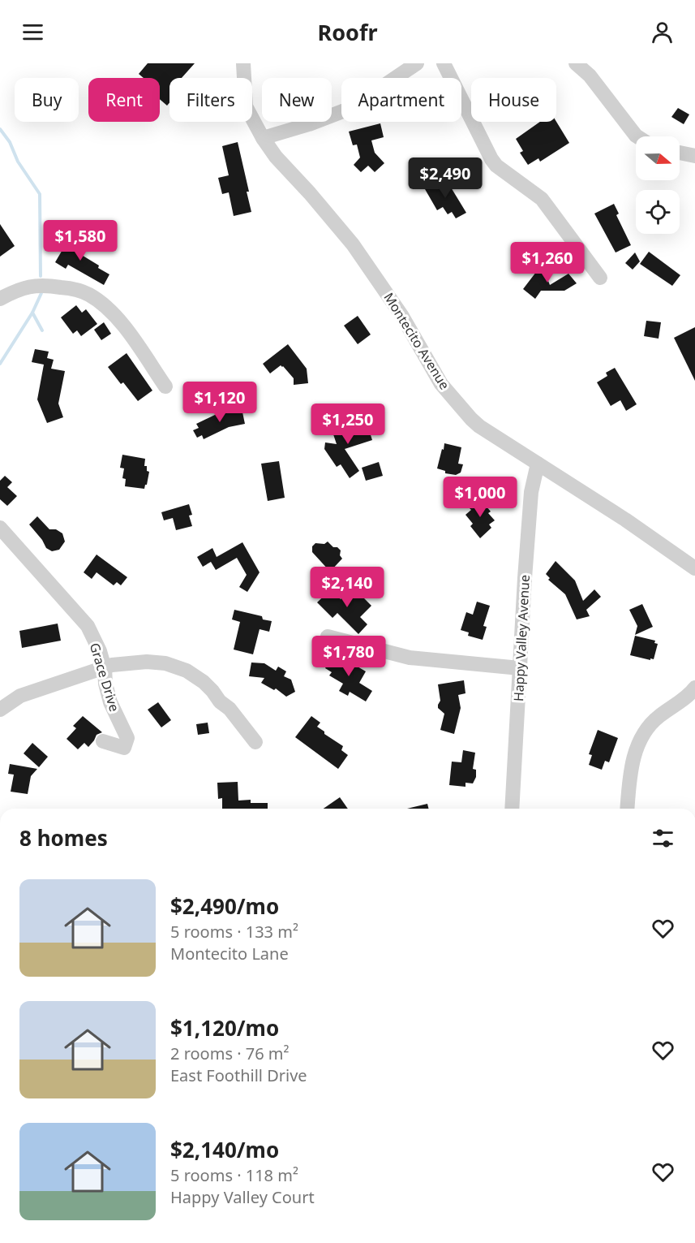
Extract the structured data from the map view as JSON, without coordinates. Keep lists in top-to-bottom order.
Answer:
{
  "streets": {
    "street": ["Montecito Avenue", "Happy Valley Avenue", "Grace Drive"]
  },
  "crossings": [
    ["Montecito Avenue", "Happy Valley Avenue"]
  ],
  "north": "right",
  "page": {
    "header": "Roofr",
    "chip": [
      "Buy",
      "Rent",
      "Filters",
      "New",
      "Apartment",
      "House"
    ],
    "price": [
      "$2,490",
      "$1,580",
      "$1,260",
      "$1,120",
      "$1,250",
      "$1,000",
      "$2,140",
      "$1,780"
    ],
    "heading": "8 homes",
    "list": [
      {
        "name": "$2,490/mo",
        "note": "5 rooms · 133 m² · Montecito Lane"
      },
      {
        "name": "$1,120/mo",
        "note": "2 rooms · 76 m² · East Foothill Drive"
      },
      {
        "name": "$2,140/mo",
        "note": "5 rooms · 118 m² · Happy Valley Court"
      }
    ]
  }
}
